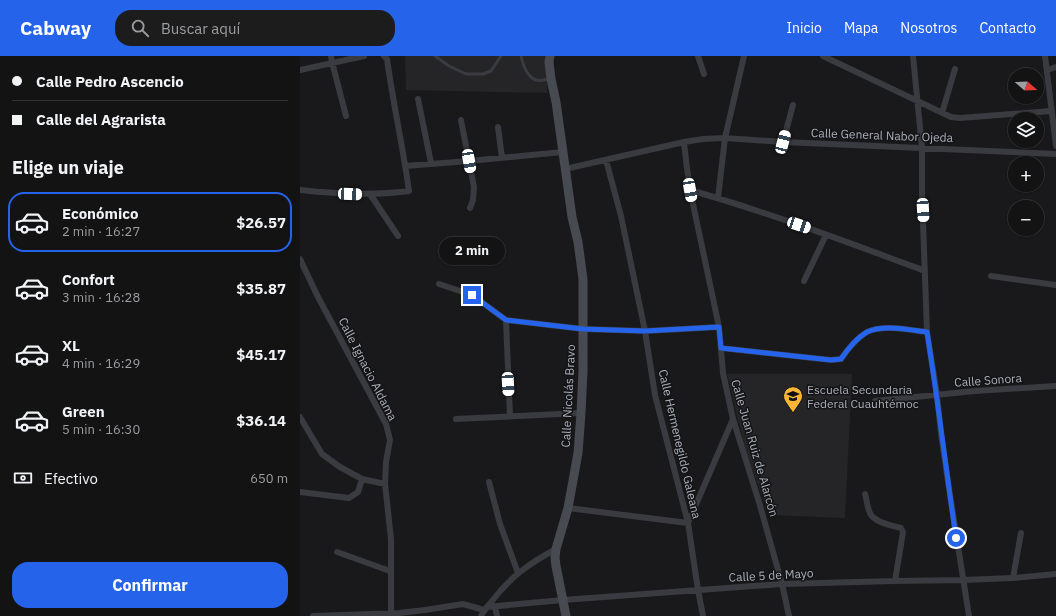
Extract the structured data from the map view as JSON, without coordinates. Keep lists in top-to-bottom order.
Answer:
{
  "streets": {
    "street": [
      "Calle General Nabor Ojeda",
      "Calle Ignacio Aldama",
      "Calle Sonora",
      "Calle Nicolás Bravo",
      "Calle Hermenegildo Galeana",
      "Calle Juan Ruiz de Alarcón",
      "Calle 5 de Mayo"
    ]
  },
  "crossings": [
    ["Calle General Nabor Ojeda", "Calle Nicolás Bravo"],
    ["Calle General Nabor Ojeda", "Calle Hermenegildo Galeana"],
    ["Calle General Nabor Ojeda", "Calle Juan Ruiz de Alarcón"],
    ["Calle Ignacio Aldama", "Calle 5 de Mayo"],
    ["Calle Nicolás Bravo", "Calle 5 de Mayo"],
    ["Calle Hermenegildo Galeana", "Calle 5 de Mayo"],
    ["Calle Juan Ruiz de Alarcón", "Calle 5 de Mayo"]
  ],
  "places": {
    "school or university": ["Escuela Secundaria Federal Cuauhtémoc"]
  },
  "north": "right",
  "page": {
    "header": "Cabway",
    "search": "Buscar aquí",
    "nav": [
      "Inicio",
      "Mapa",
      "Nosotros",
      "Contacto"
    ],
    "banner": ["Calle Pedro Ascencio", "Calle del Agrarista"],
    "map_buttons": ["+", "−"],
    "heading": "Elige un viaje",
    "list": [
      {
        "name": "Económico",
        "note": "2 min · 16:27",
        "value": "$26.57"
      },
      {
        "name": "Confort",
        "note": "3 min · 16:28",
        "value": "$35.87"
      },
      {
        "name": "XL",
        "note": "4 min · 16:29",
        "value": "$45.17"
      },
      {
        "name": "Green",
        "note": "5 min · 16:30",
        "value": "$36.14"
      }
    ],
    "bubble": "2 min",
    "pay": ["Efectivo", "650 m"],
    "buttons": "Confirmar"
  }
}
